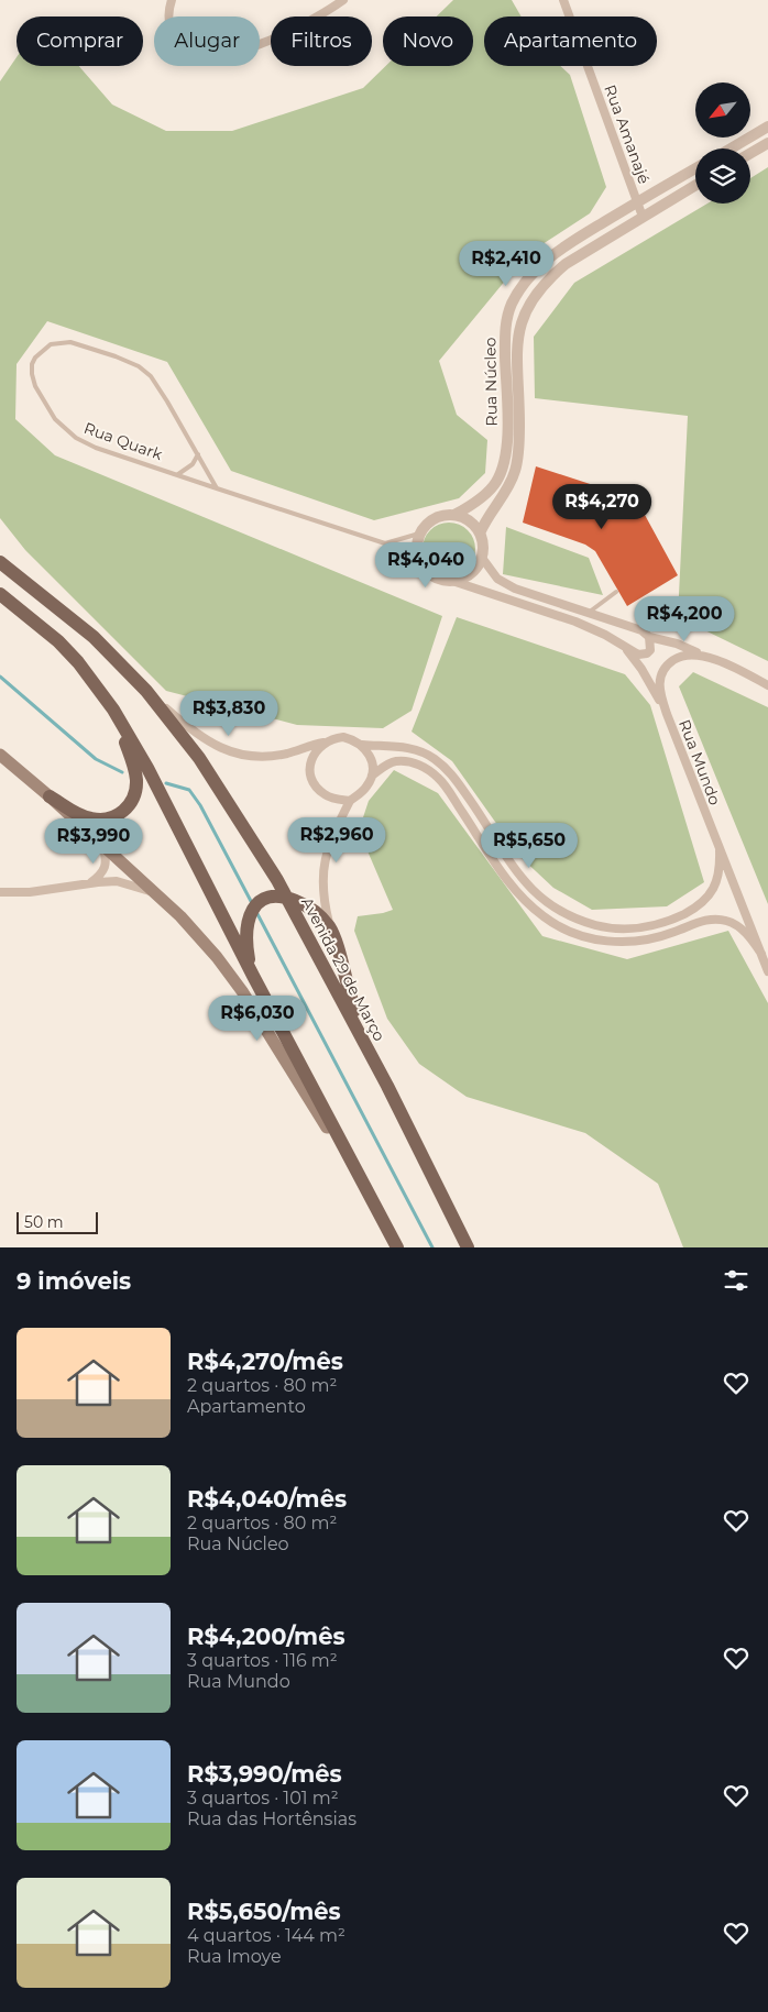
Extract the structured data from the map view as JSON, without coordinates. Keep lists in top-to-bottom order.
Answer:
{
  "streets": {
    "main road": ["Avenida 29 de Março"],
    "street": ["Rua Amanajé", "Rua Núcleo", "Rua Mundo"],
    "lane": ["Rua Quark"]
  },
  "crossings": [
    ["Rua Amanajé", "Rua Núcleo"],
    ["Rua Núcleo", "Rua Quark"]
  ],
  "scale_bar": "50 m",
  "north": "bottom left",
  "page": {
    "chip": [
      "Comprar",
      "Alugar",
      "Filtros",
      "Novo",
      "Apartamento"
    ],
    "price": [
      "R$2,410",
      "R$4,270",
      "R$4,040",
      "R$4,200",
      "R$3,830",
      "R$2,960",
      "R$3,990",
      "R$5,650",
      "R$6,030"
    ],
    "scale": "50 m",
    "heading": "9 imóveis",
    "list": [
      {
        "name": "R$4,270/mês",
        "note": "2 quartos · 80 m² · Apartamento"
      },
      {
        "name": "R$4,040/mês",
        "note": "2 quartos · 80 m² · Rua Núcleo"
      },
      {
        "name": "R$4,200/mês",
        "note": "3 quartos · 116 m² · Rua Mundo"
      },
      {
        "name": "R$3,990/mês",
        "note": "3 quartos · 101 m² · Rua das Hortênsias"
      },
      {
        "name": "R$5,650/mês",
        "note": "4 quartos · 144 m² · Rua Imoye"
      }
    ]
  }
}
